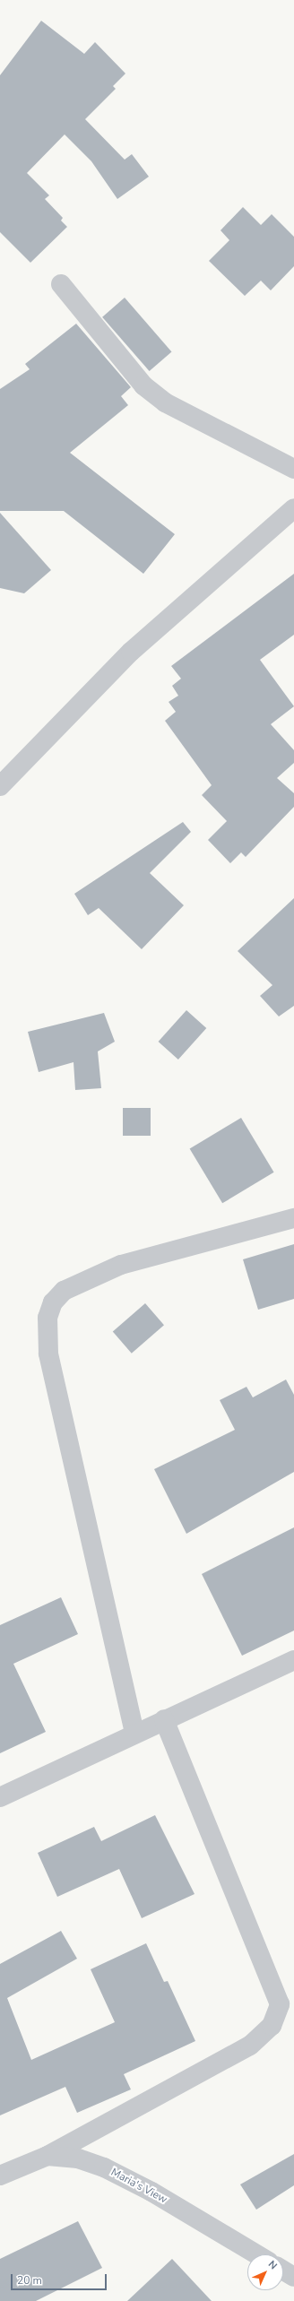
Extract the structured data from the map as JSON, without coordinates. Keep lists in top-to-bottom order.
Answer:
{
  "streets": {
    "street": ["Maria's View"]
  },
  "scale_bar": "20 m",
  "north": "top right"
}
